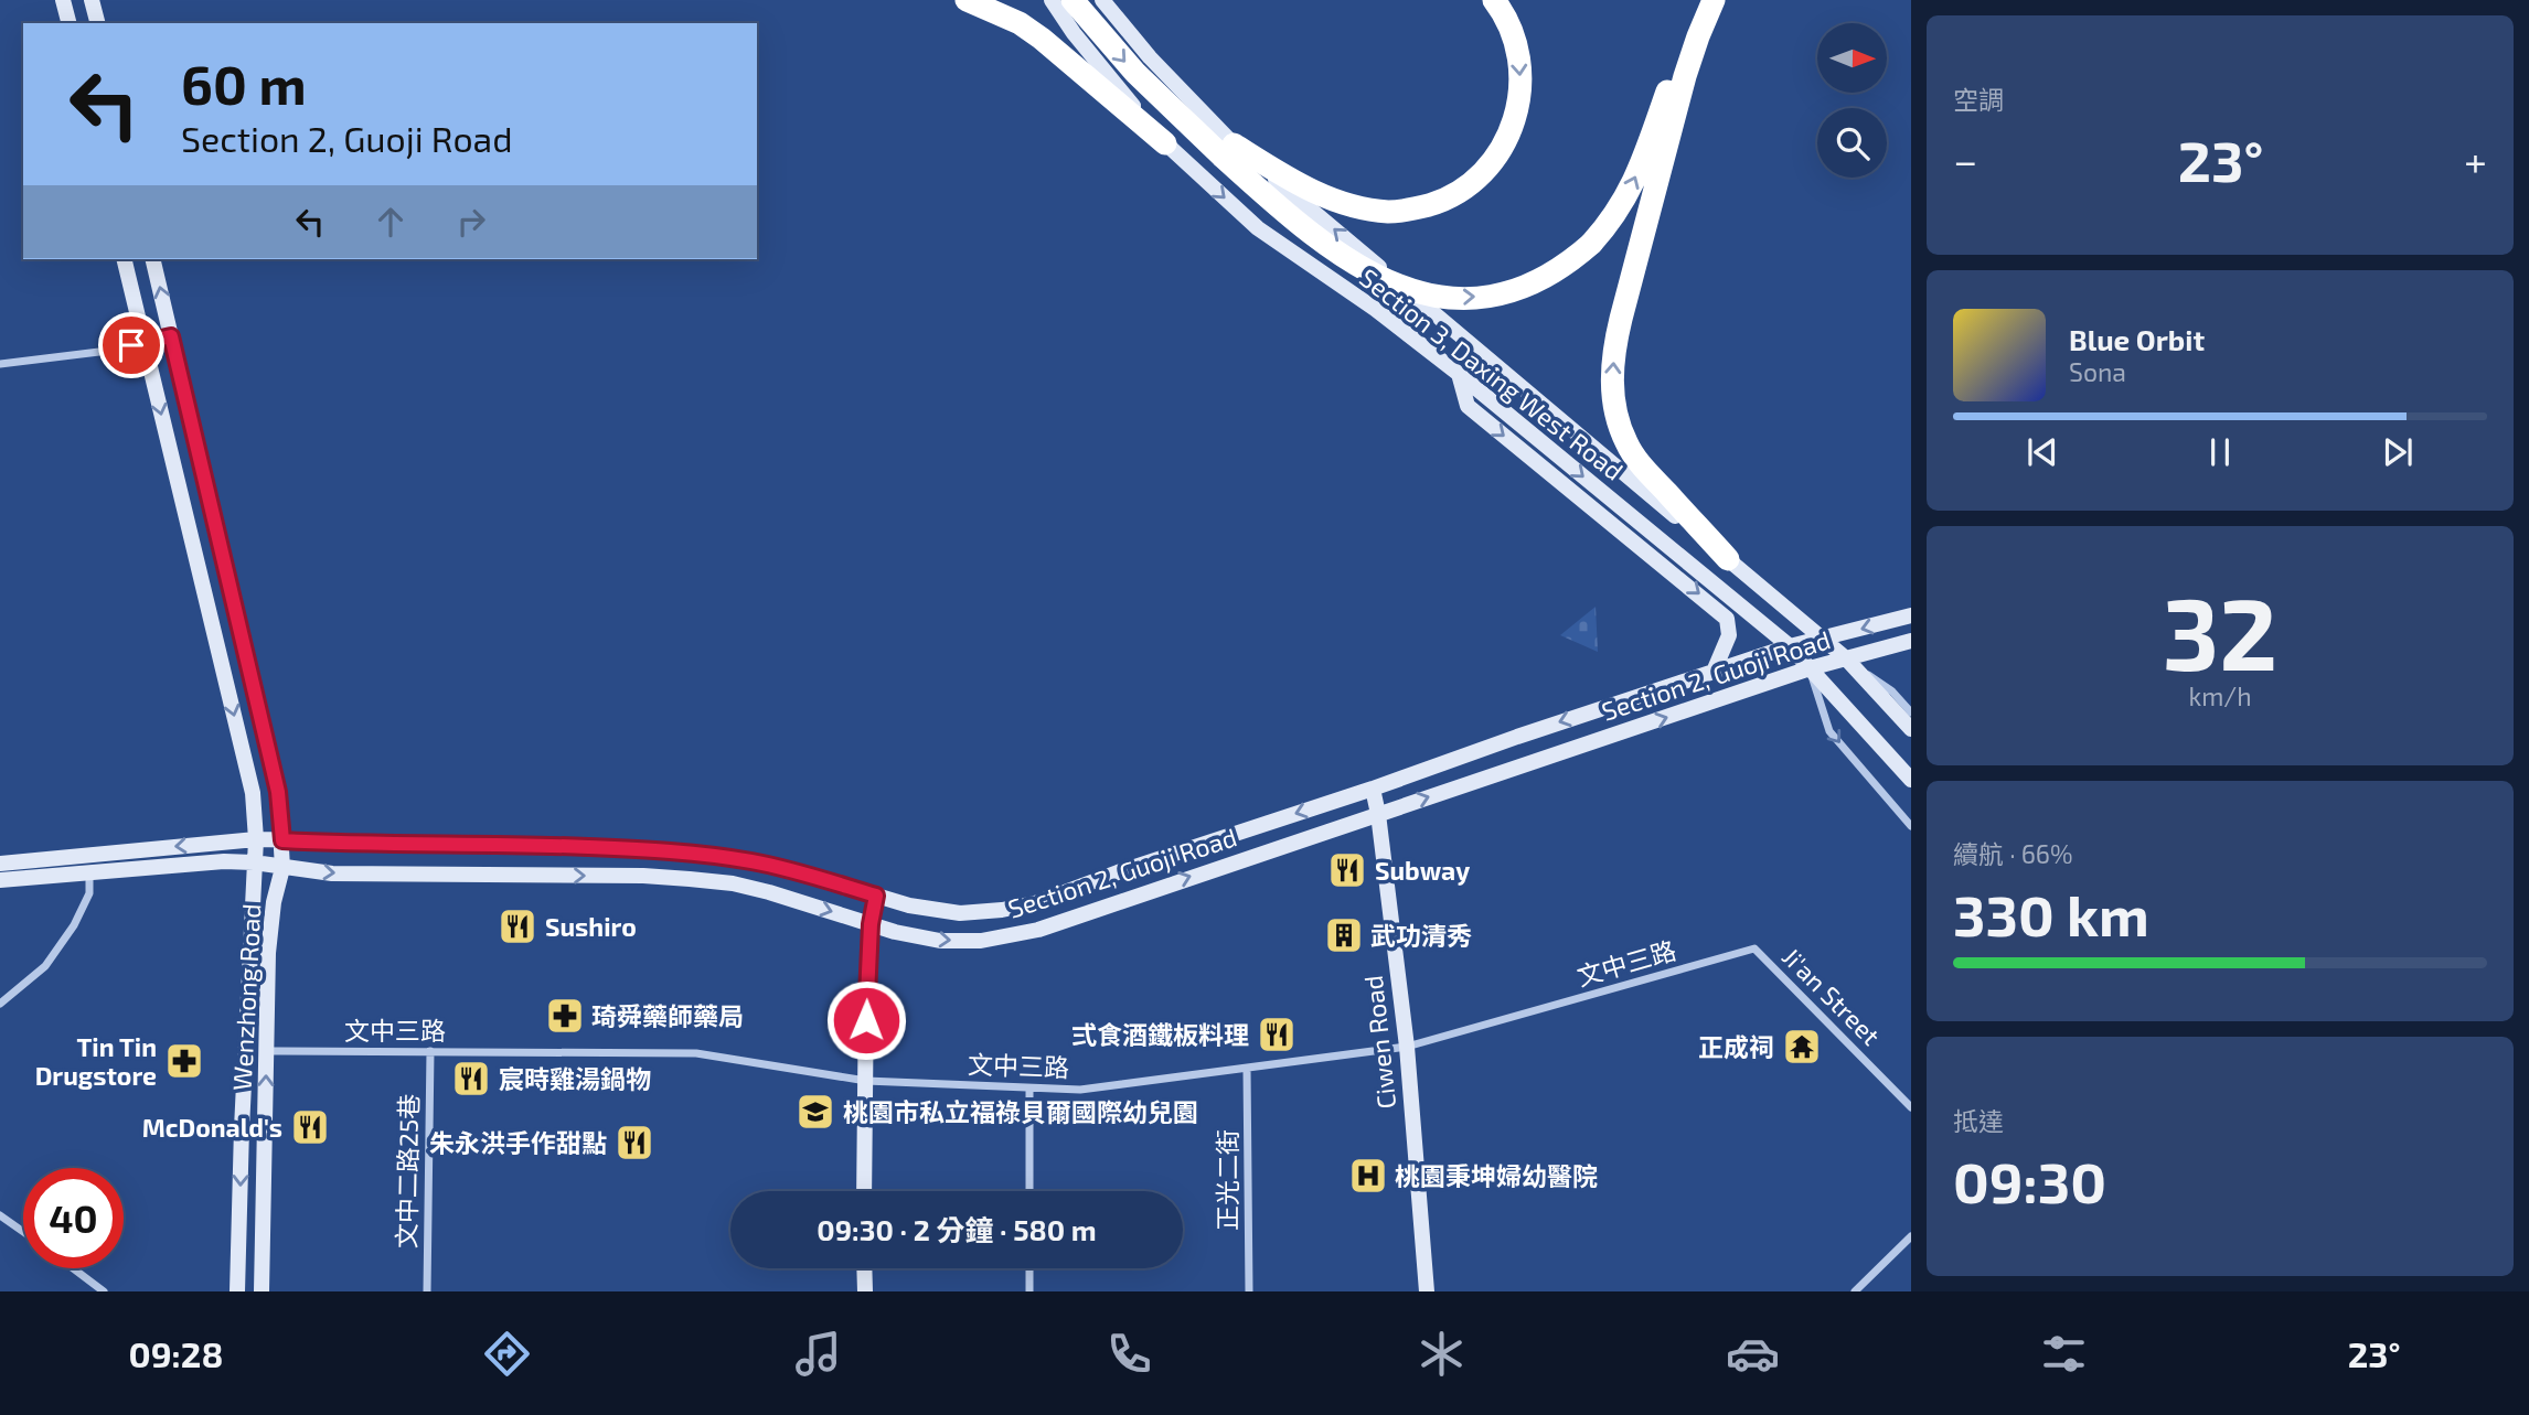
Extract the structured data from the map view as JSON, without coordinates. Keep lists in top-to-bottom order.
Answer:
{
  "streets": {
    "street": [
      "Section 3, Daxing West Road",
      "Section 2, Guoji Road",
      "文中三路",
      "Ji'an Street",
      "Wenzhong Road",
      "Ciwen Road",
      "文中二路25巷",
      "正光二街"
    ]
  },
  "crossings": [
    ["Section 3, Daxing West Road", "Section 2, Guoji Road"],
    ["Section 2, Guoji Road", "Wenzhong Road"],
    ["Section 2, Guoji Road", "Ciwen Road"],
    ["文中三路", "Ji'an Street"],
    ["文中三路", "Wenzhong Road"],
    ["文中三路", "Ciwen Road"],
    ["文中三路", "文中二路25巷"],
    ["文中三路", "正光二街"]
  ],
  "places": {
    "restaurant": [
      "Subway",
      "Sushiro",
      "弍食酒鐵板料理",
      "宸時雞湯鍋物",
      "McDonald's",
      "朱永洪手作甜點"
    ],
    "building": ["武功清秀"],
    "pharmacy": ["琦舜藥師藥局", "Tin Tin Drugstore"],
    "temple": ["正成祠"],
    "school or university": ["桃園市私立福祿貝爾國際幼兒園"],
    "hospital": ["桃園秉坤婦幼醫院"]
  },
  "north": "right",
  "page": {
    "tile": [
      "空調",
      ["32", "km/h"],
      ["續航 · 66%", "330 km"],
      ["抵達", "09:30"]
    ],
    "turn": ["60 m", "Section 2, Guoji Road"],
    "heat": ["−", "23°", "+"],
    "song": ["Blue Orbit", "Sona"],
    "limit": "40",
    "trip": "09:30 · 2 分鐘 · 580 m",
    "tabs": ["09:28", "23°"]
  }
}
